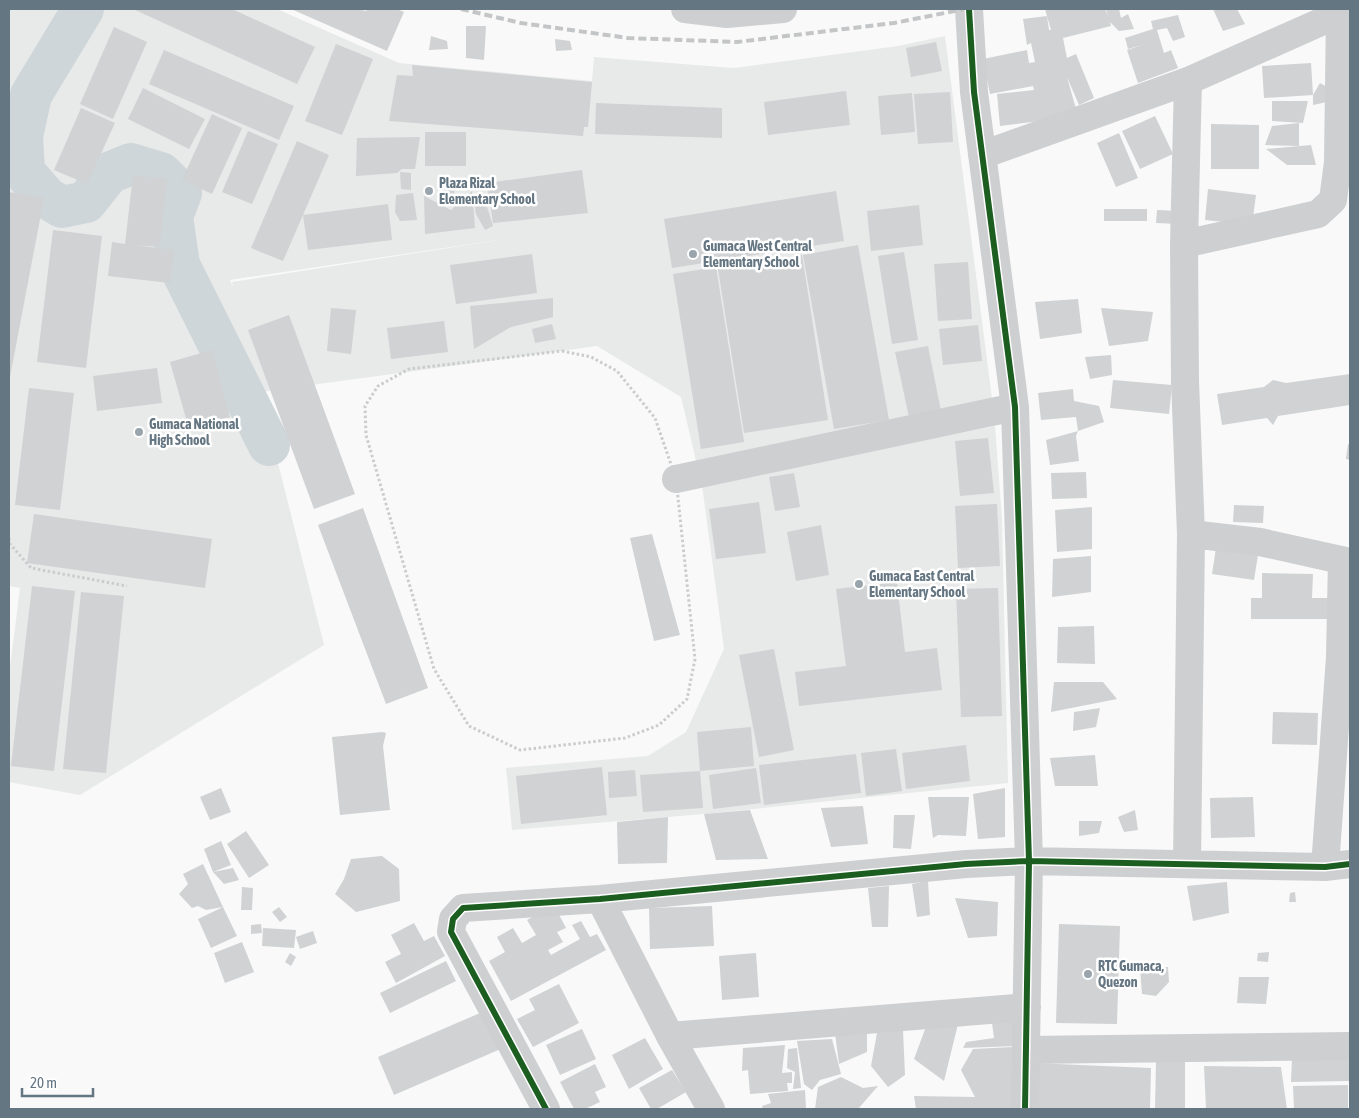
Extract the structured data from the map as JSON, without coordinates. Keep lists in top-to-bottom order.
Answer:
{
  "places": [
    "Plaza Rizal Elementary School",
    "Gumaca West Central Elementary School",
    "Gumaca National High School",
    "Gumaca East Central Elementary School",
    "RTC Gumaca, Quezon"
  ],
  "scale_bar": "20 m"
}
